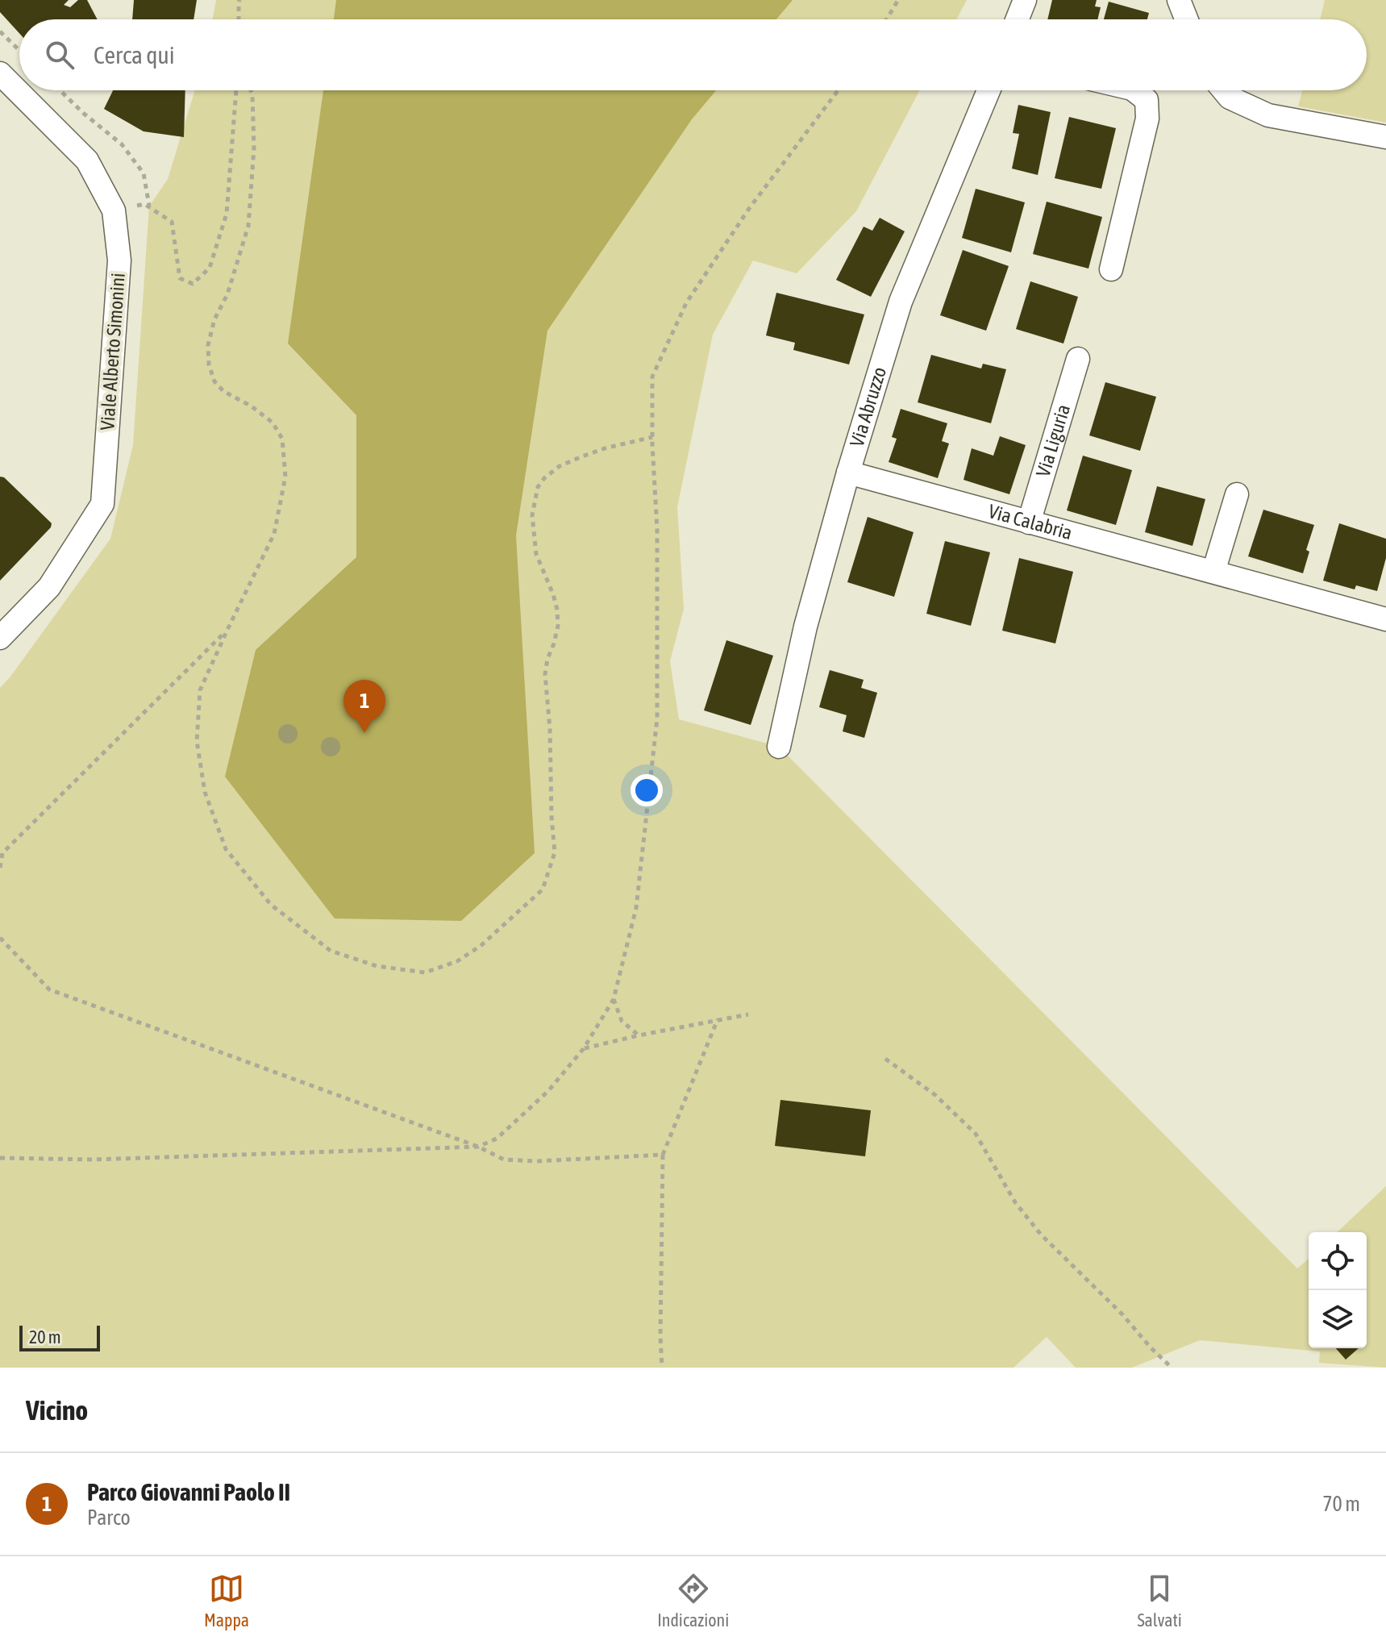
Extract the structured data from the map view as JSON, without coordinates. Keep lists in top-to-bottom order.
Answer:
{
  "streets": {
    "street": [
      "Viale Alberto Simonini",
      "Via Abruzzo",
      "Via Liguria",
      "Via Calabria"
    ]
  },
  "crossings": [
    ["Via Abruzzo", "Via Calabria"],
    ["Via Liguria", "Via Calabria"]
  ],
  "scale_bar": "20 m",
  "page": {
    "search": "Cerca qui",
    "pins": "1",
    "scale": "20 m",
    "heading": "Vicino",
    "list": [
      {
        "mark": "1",
        "name": "Parco Giovanni Paolo II",
        "note": "Parco",
        "value": "70 m"
      }
    ],
    "nav": ["Mappa", "Indicazioni", "Salvati"]
  }
}
